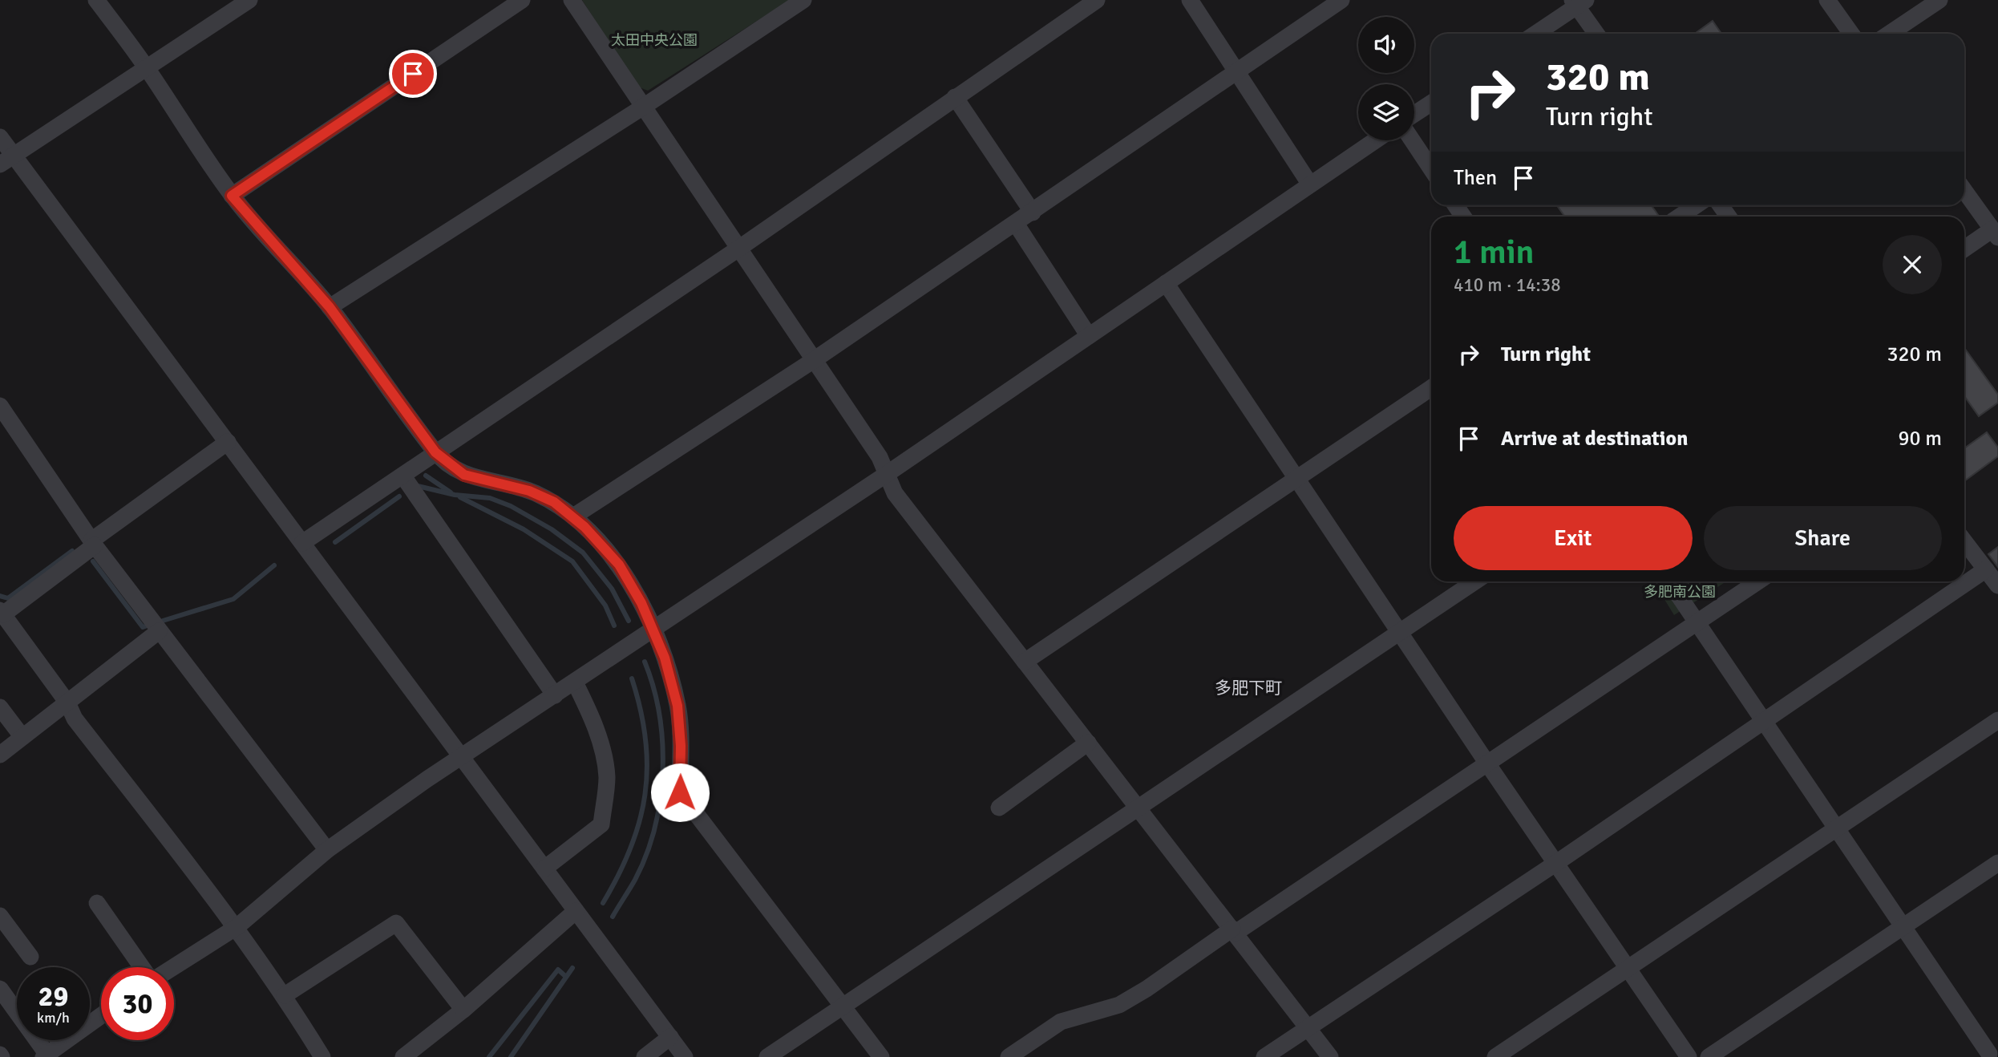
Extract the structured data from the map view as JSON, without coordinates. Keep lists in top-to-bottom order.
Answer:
{
  "districts": ["多肥下町"],
  "parks": ["太田中央公園", "多肥南公園"],
  "page": {
    "turn": ["320 m", "Turn right"],
    "then": "Then",
    "heading": ["1 min", "410 m · 14:38"],
    "list": [
      {
        "name": "Turn right",
        "value": "320 m"
      },
      {
        "name": "Arrive at destination",
        "value": "90 m"
      }
    ],
    "buttons": ["Exit", "Share"],
    "speed": "29 km/h",
    "limit": "30"
  }
}
